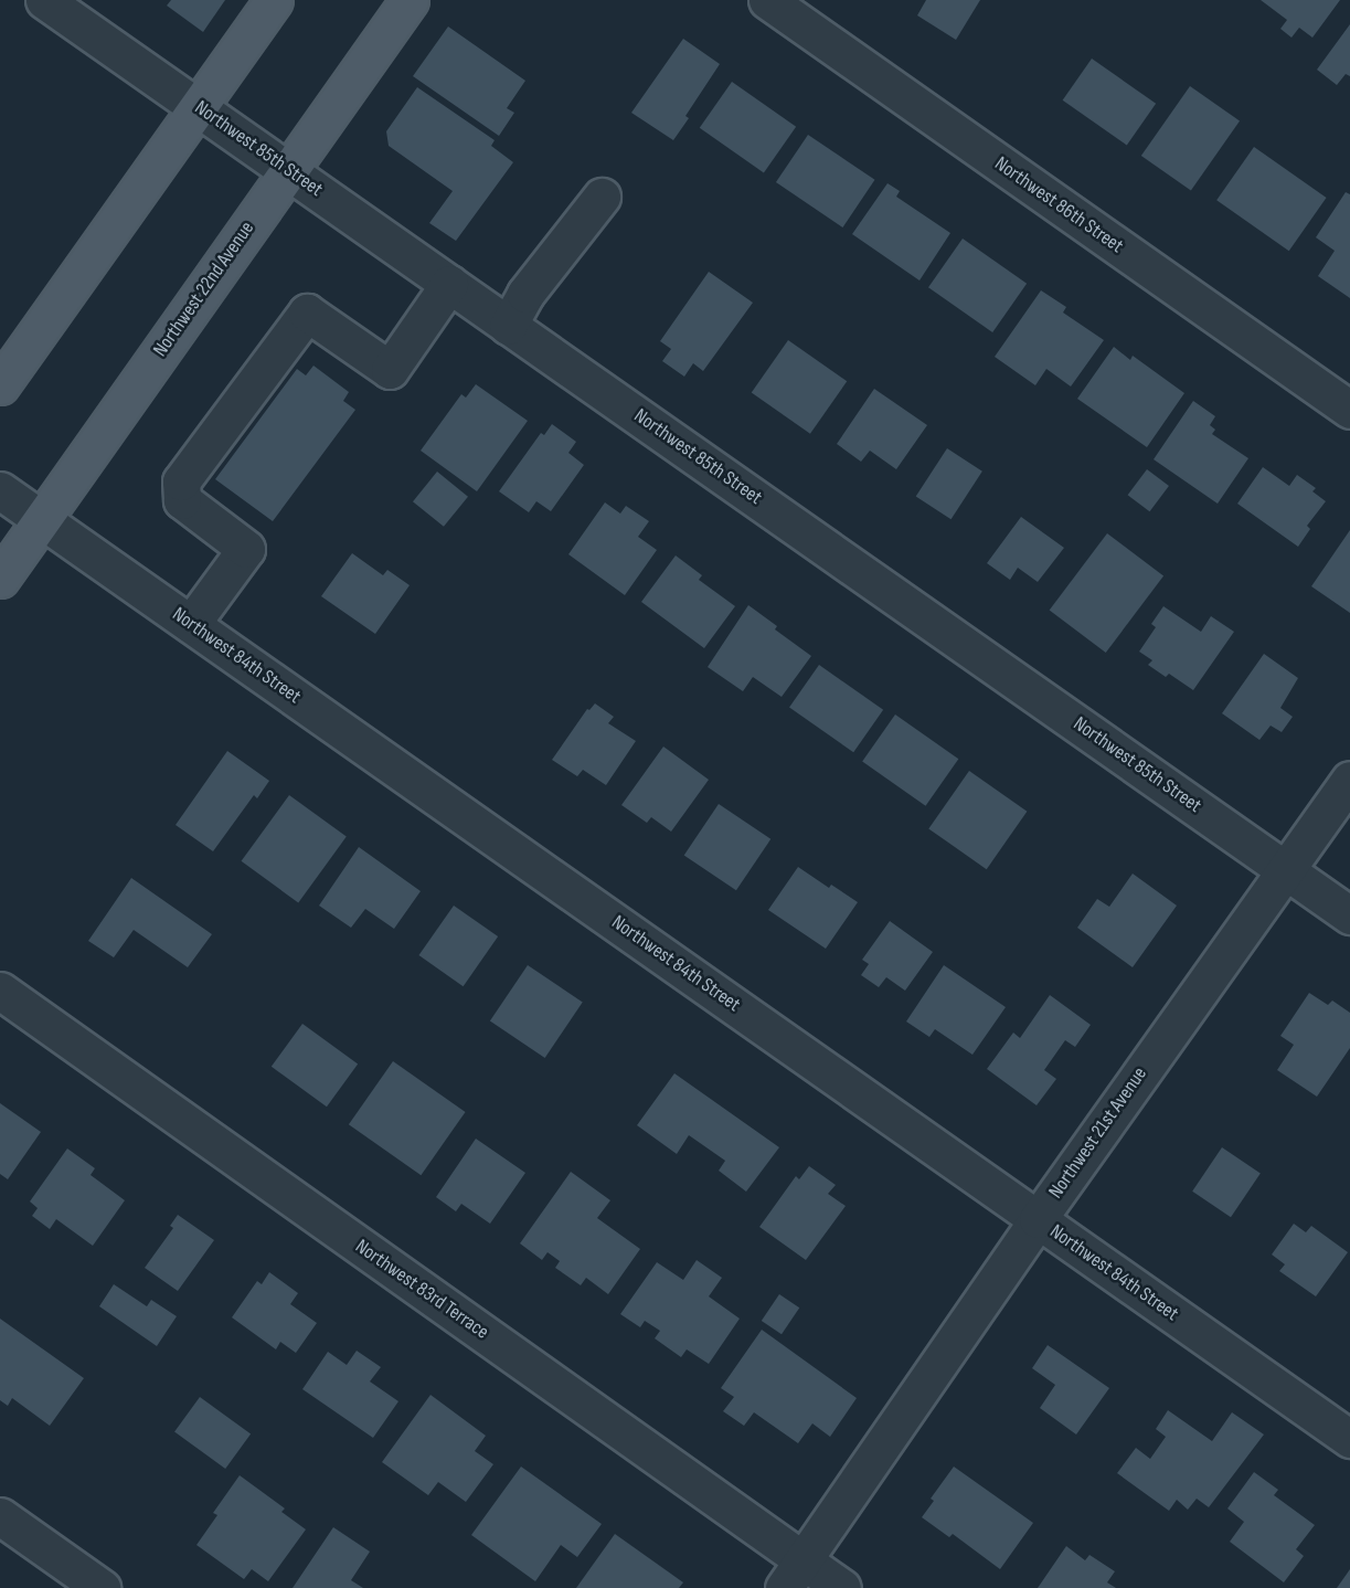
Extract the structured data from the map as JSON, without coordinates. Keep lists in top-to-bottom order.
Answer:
{
  "streets": {
    "main road": ["Northwest 22nd Avenue"],
    "street": [
      "Northwest 85th Street",
      "Northwest 86th Street",
      "Northwest 84th Street",
      "Northwest 21st Avenue",
      "Northwest 83rd Terrace"
    ]
  },
  "crossings": [
    ["Northwest 85th Street", "Northwest 22nd Avenue"],
    ["Northwest 85th Street", "Northwest 21st Avenue"],
    ["Northwest 22nd Avenue", "Northwest 84th Street"],
    ["Northwest 84th Street", "Northwest 21st Avenue"],
    ["Northwest 21st Avenue", "Northwest 83rd Terrace"]
  ]
}
